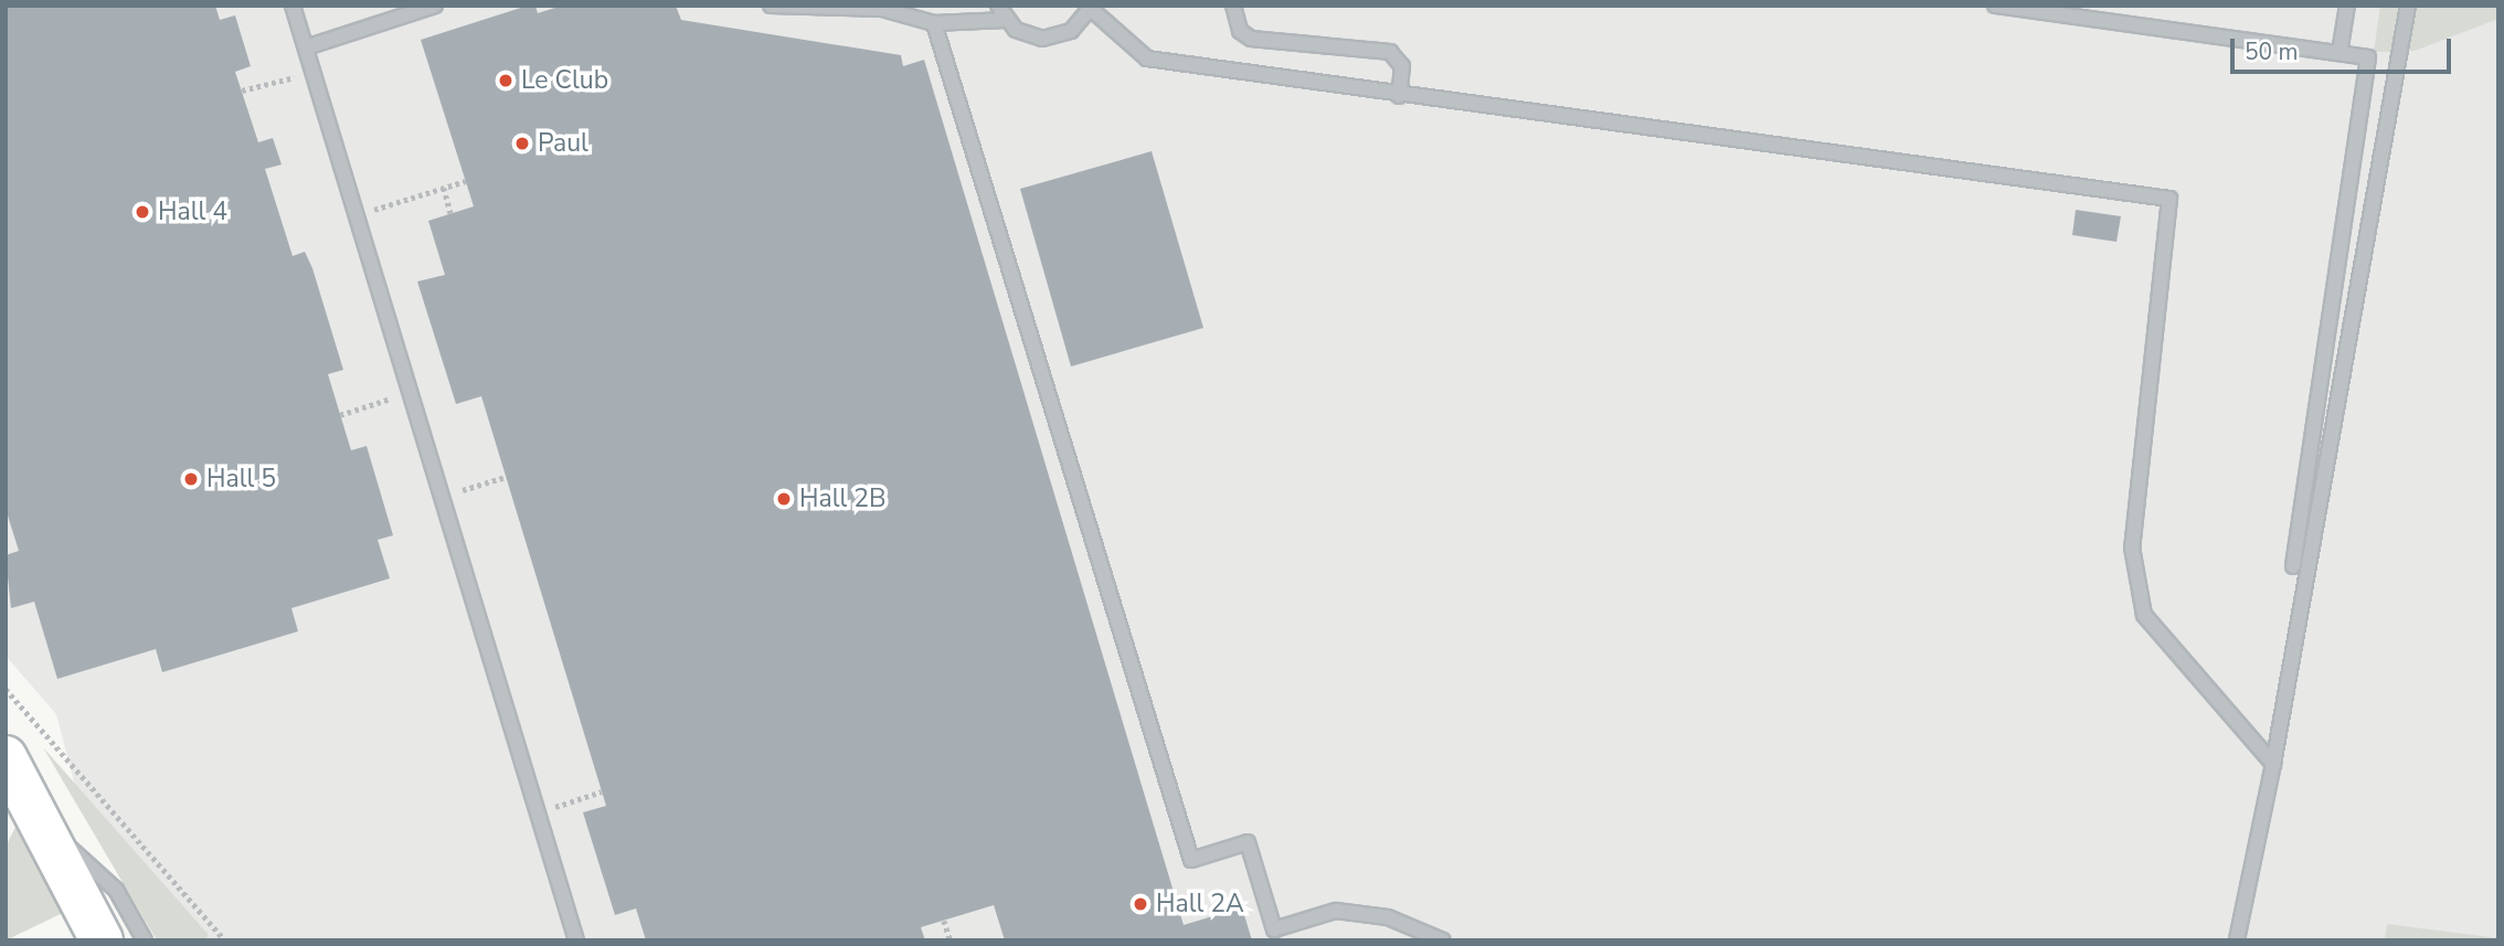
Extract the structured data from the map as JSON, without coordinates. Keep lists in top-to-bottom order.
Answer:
{
  "places": [
    "Le Club",
    "Paul",
    "Hall 4",
    "Hall 5",
    "Hall 2B",
    "Hall 2A"
  ],
  "scale_bar": "50 m"
}
